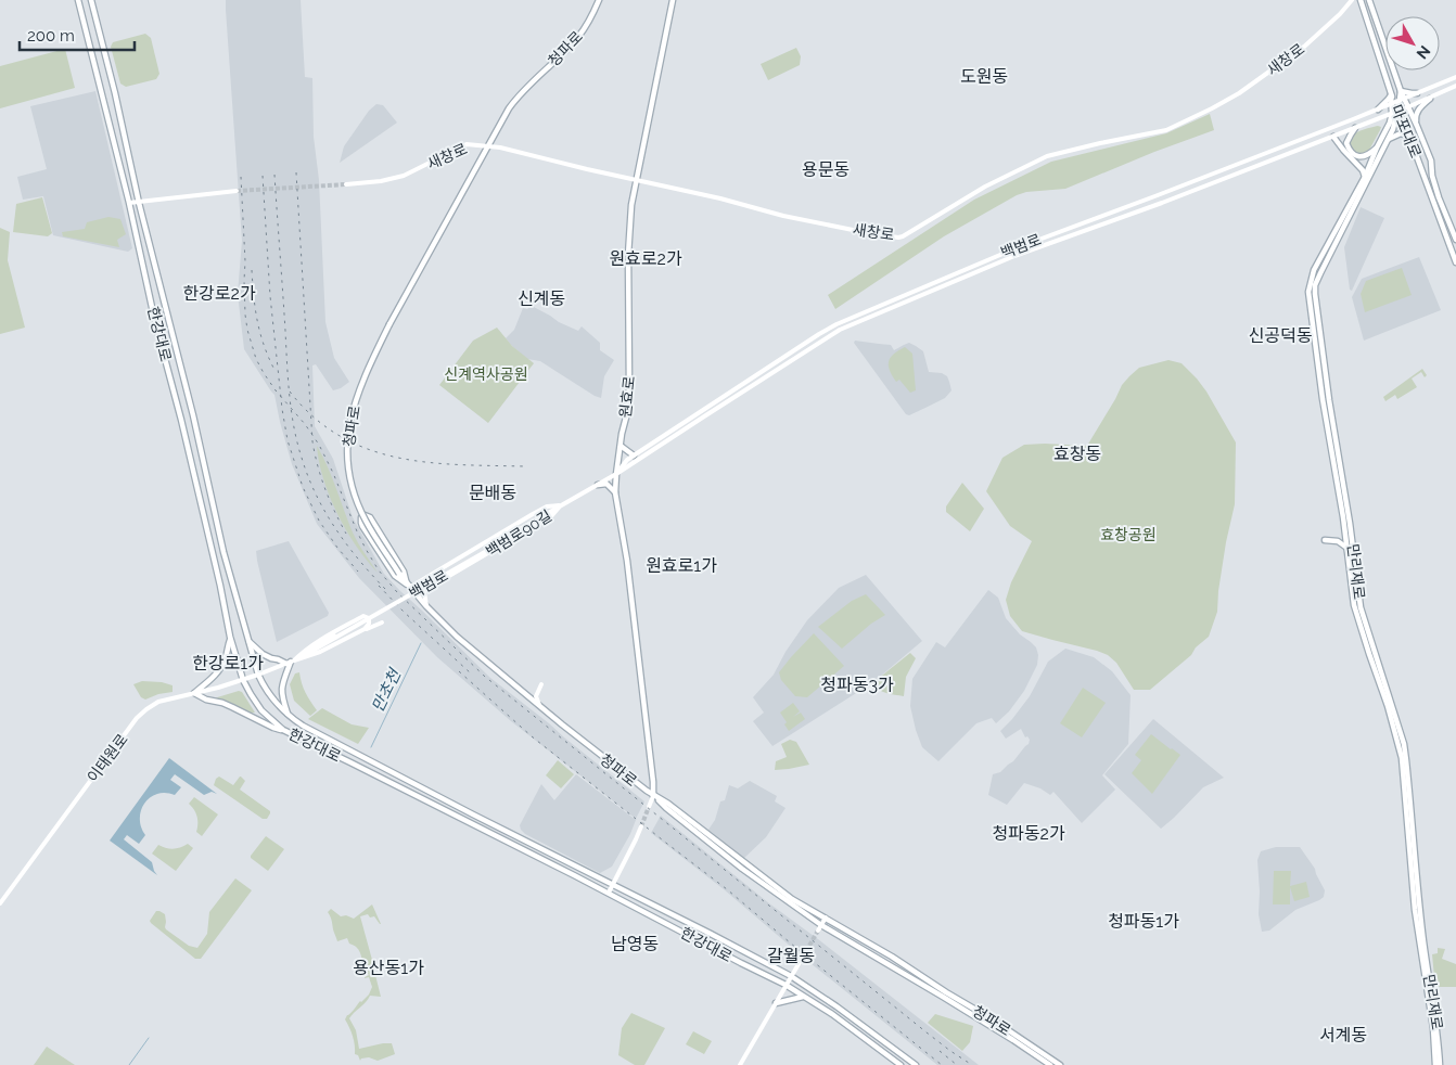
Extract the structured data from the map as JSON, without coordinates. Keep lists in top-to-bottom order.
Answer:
{
  "streets": {
    "main road": [
      "청파로",
      "새창로",
      "마포대로",
      "백범로",
      "한강대로",
      "원효로",
      "백범로90길",
      "만리재로",
      "이태원로"
    ]
  },
  "crossings": [
    ["청파로", "새창로"],
    ["청파로", "원효로"],
    ["청파로", "백범로90길"],
    ["새창로", "원효로"],
    ["마포대로", "백범로"],
    ["마포대로", "만리재로"],
    ["백범로", "한강대로"],
    ["백범로", "원효로"],
    ["백범로", "백범로90길"],
    ["백범로", "만리재로"],
    ["백범로", "이태원로"],
    ["한강대로", "이태원로"]
  ],
  "districts": [
    "도원동",
    "용문동",
    "원효로2가",
    "한강로2가",
    "신계동",
    "신공덕동",
    "효창동",
    "문배동",
    "원효로1가",
    "한강로1가",
    "청파동3가",
    "청파동2가",
    "청파동1가",
    "남영동",
    "갈월동",
    "용산동1가",
    "서계동"
  ],
  "water": ["만초천"],
  "parks": ["신계역사공원", "효창공원"],
  "scale_bar": "200 m",
  "north": "bottom right"
}
